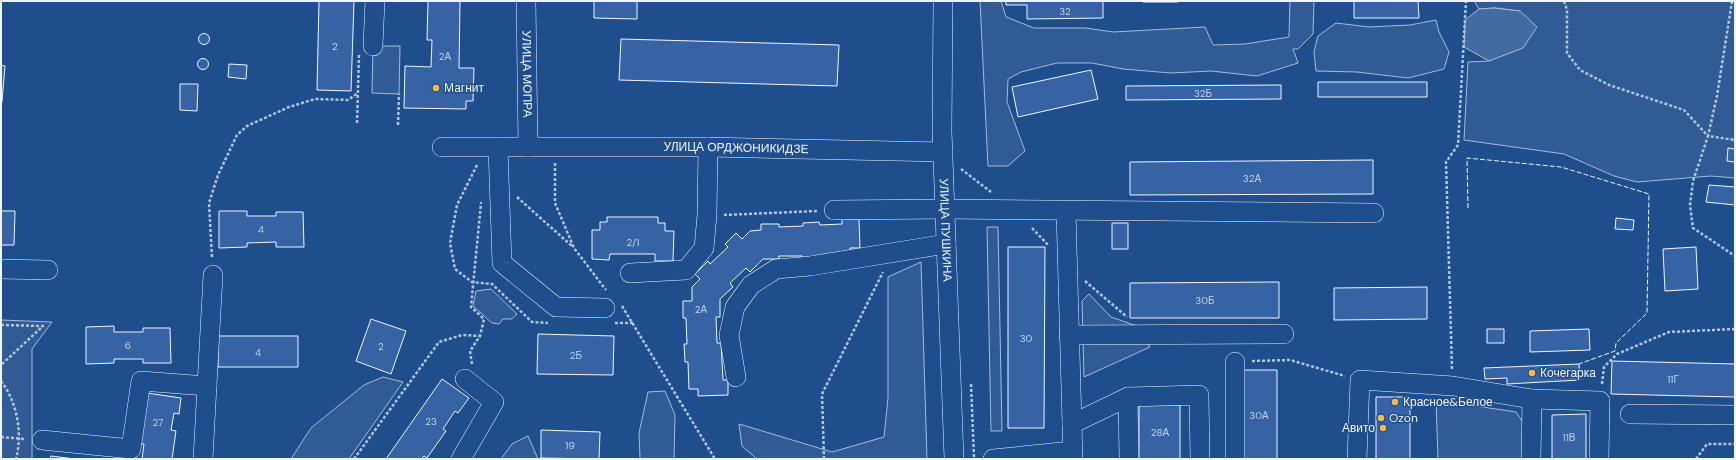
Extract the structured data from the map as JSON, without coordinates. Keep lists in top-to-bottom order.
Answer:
{
  "streets": {
    "street": ["УЛИЦА МОПРА", "УЛИЦА ОРДЖОНИКИДЗЕ", "УЛИЦА ПУШКИНА"]
  },
  "crossings": [
    ["УЛИЦА МОПРА", "УЛИЦА ОРДЖОНИКИДЗЕ"],
    ["УЛИЦА ОРДЖОНИКИДЗЕ", "УЛИЦА ПУШКИНА"]
  ],
  "places": [
    "Магнит",
    "Кочегарка",
    "Красное&Белое",
    "Ozon",
    "Авито"
  ],
  "house_numbers": [
    "32",
    "2",
    "2А",
    "32Б",
    "32А",
    "4",
    "2/1",
    "30Б",
    "2А",
    "30",
    "6",
    "2",
    "4",
    "2Б",
    "11Г",
    "30А",
    "23",
    "27",
    "28А",
    "11В",
    "19"
  ]
}
